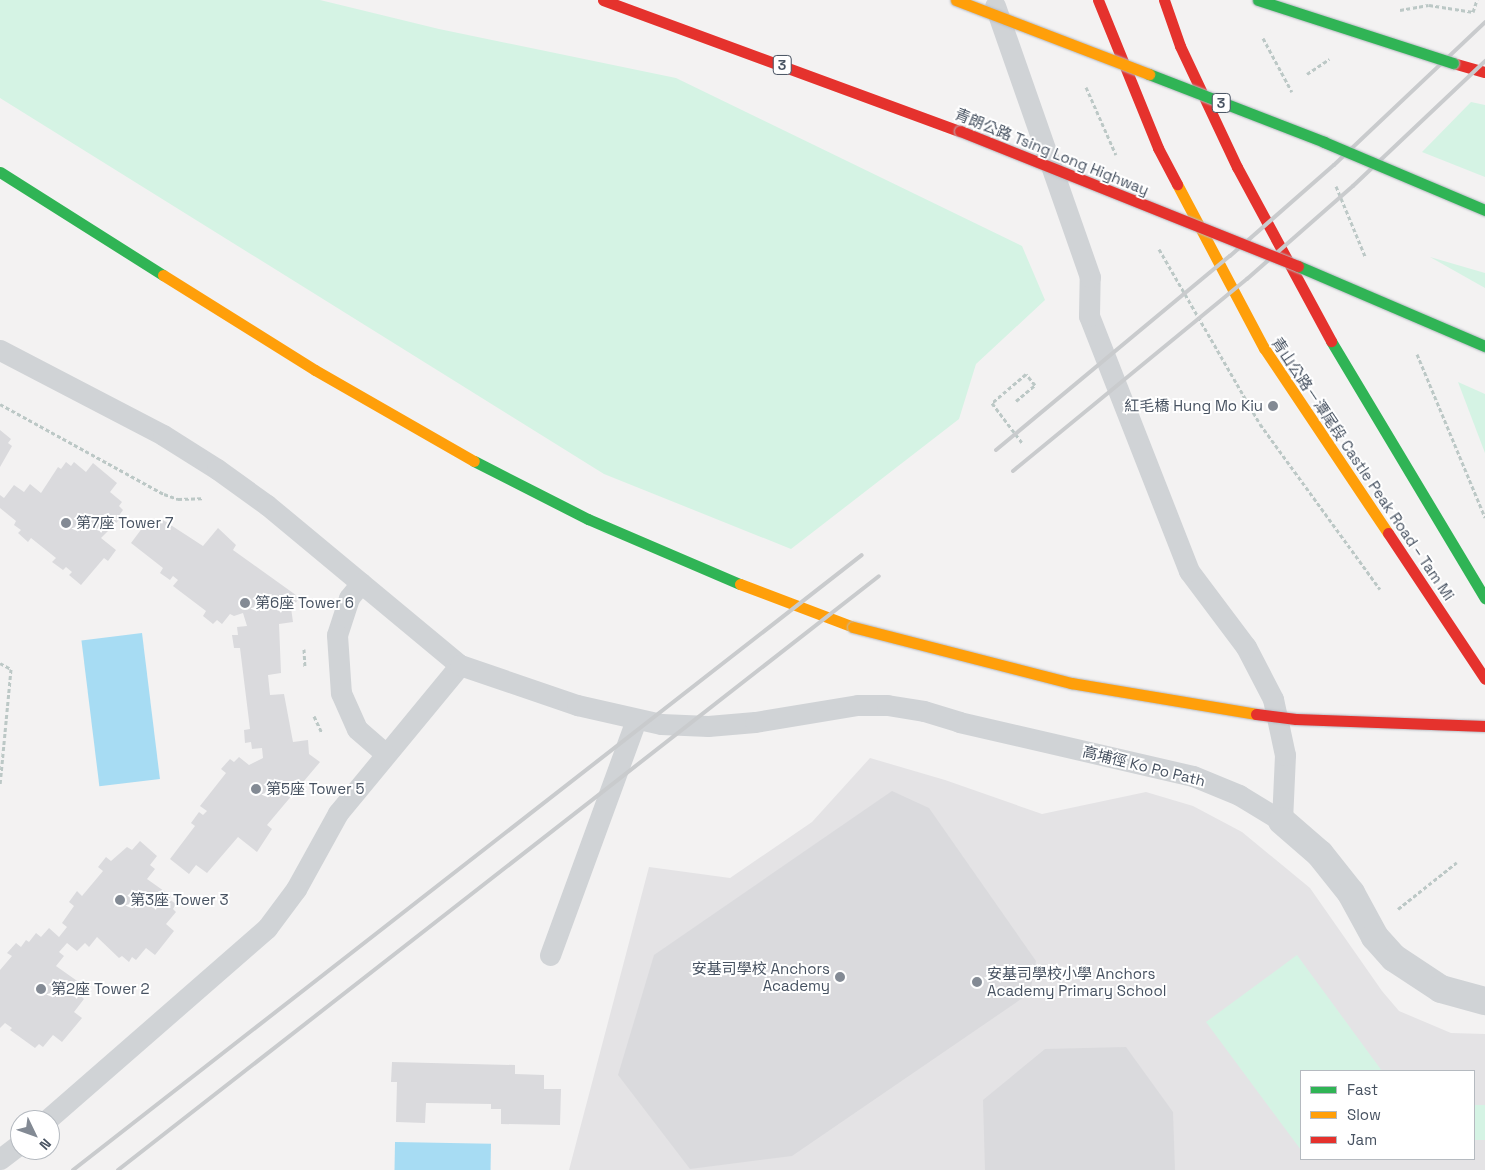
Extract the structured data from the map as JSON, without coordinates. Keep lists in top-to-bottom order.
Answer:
{
  "streets": {
    "main road": ["3", "青朗公路 Tsing Long Highway", "青山公路－潭尾段 Castle Peak Road – Tam Mi"],
    "street": ["高埔徑 Ko Po Path"]
  },
  "places": [
    "紅毛橋 Hung Mo Kiu",
    "第7座 Tower 7",
    "第6座 Tower 6",
    "第5座 Tower 5",
    "第3座 Tower 3",
    "安基司學校 Anchors Academy",
    "安基司學校小學 Anchors Academy Primary School",
    "第2座 Tower 2"
  ],
  "legend": ["Fast", "Slow", "Jam"],
  "north": "bottom right"
}
